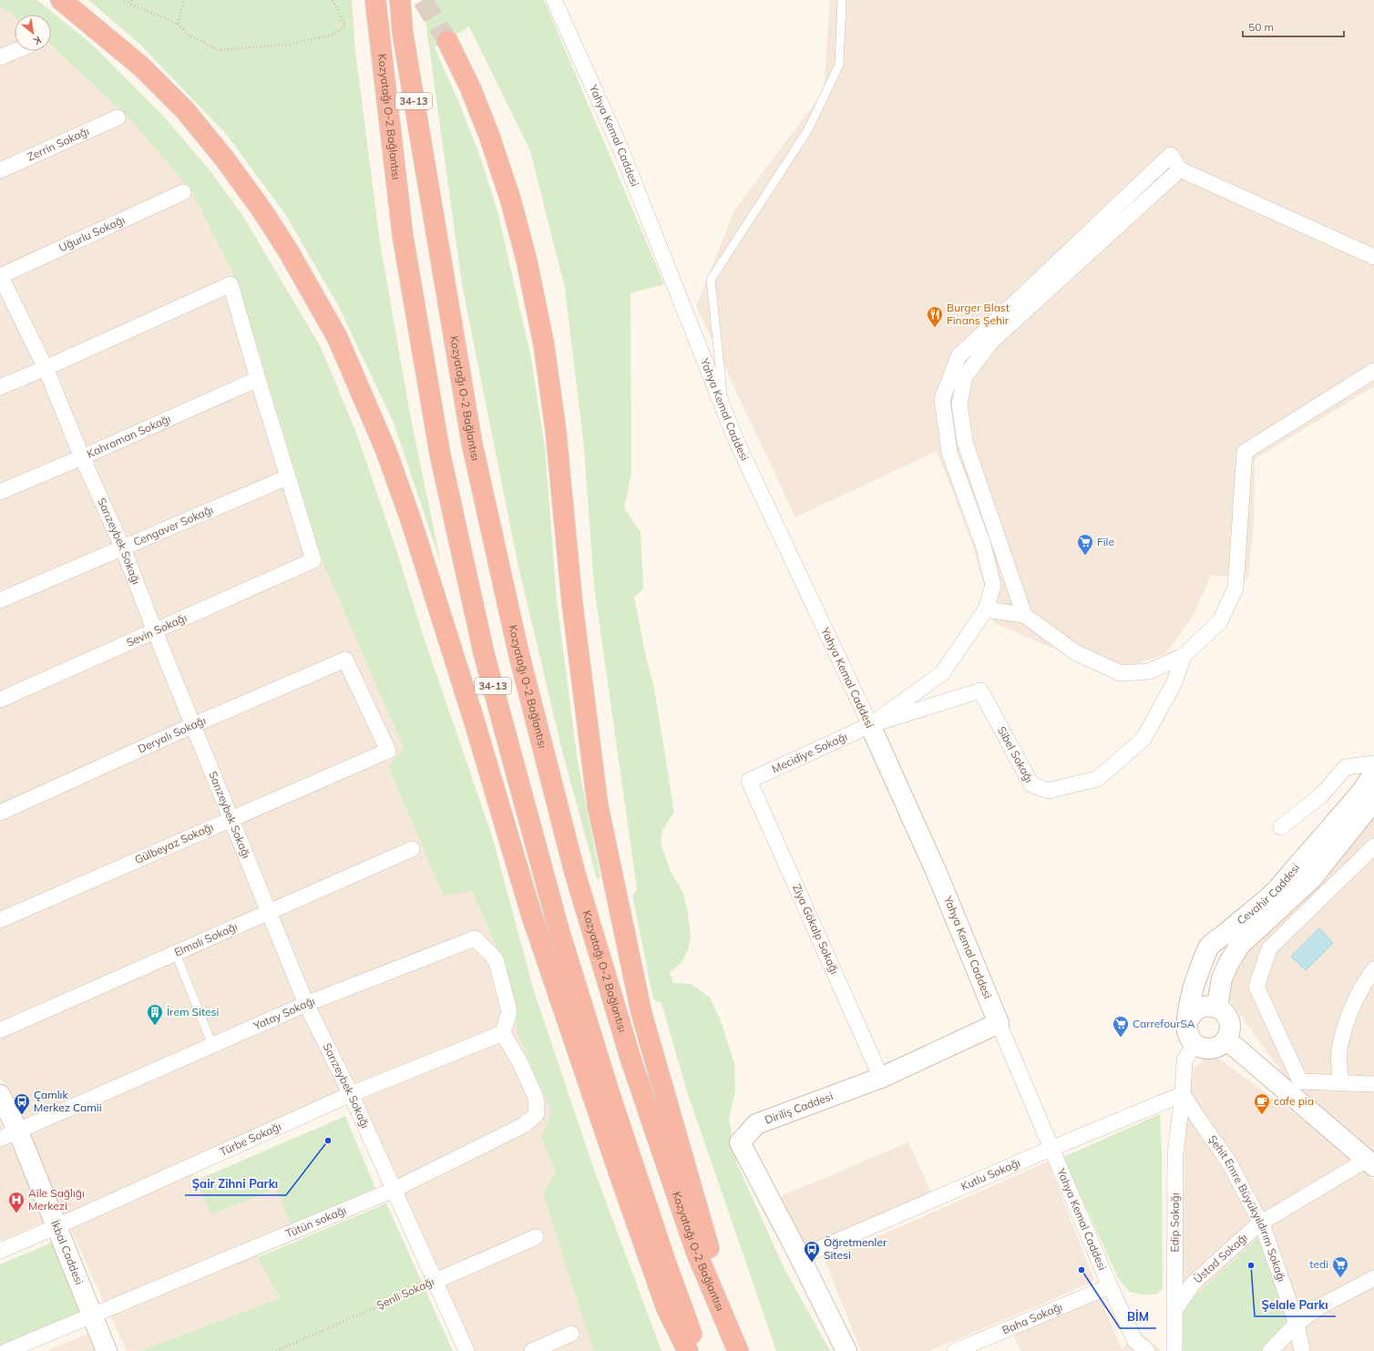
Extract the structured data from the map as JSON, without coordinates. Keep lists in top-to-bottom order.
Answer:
{
  "streets": {
    "highway": ["34-13", "Kozyatağı O-2 Bağlantısı"],
    "street": [
      "Yahya Kemal Caddesi",
      "Zerrin Sokağı",
      "Uğurlu Sokağı",
      "Kahraman Sokağı",
      "Cengaver Sokağı",
      "Sarızeybek Sokağı",
      "Sevin Sokağı",
      "Deryalı Sokağı",
      "Mecidiye Sokağı",
      "Sibel Sokağı",
      "Gülbeyaz Sokağı",
      "Cevahir Caddesi",
      "Ziya Gökalp Sokağı",
      "Elmalı Sokağı",
      "Yatay Sokağı",
      "Diriliş Caddesi",
      "Türbe Sokağı",
      "Kutlu Sokağı",
      "Şehit Emre Büyükyıldırım Sokağı",
      "Tütün sokağı",
      "Edip Sokağı",
      "İkbal Caddesi",
      "Üstad Sokağı",
      "Şenli Sokağı",
      "Baha Sokağı"
    ]
  },
  "crossings": [
    ["Yahya Kemal Caddesi", "Mecidiye Sokağı"],
    ["Yahya Kemal Caddesi", "Sibel Sokağı"],
    ["Yahya Kemal Caddesi", "Diriliş Caddesi"],
    ["Yahya Kemal Caddesi", "Kutlu Sokağı"],
    ["Yahya Kemal Caddesi", "Baha Sokağı"],
    ["Uğurlu Sokağı", "Sarızeybek Sokağı"],
    ["Kahraman Sokağı", "Sarızeybek Sokağı"],
    ["Cengaver Sokağı", "Sarızeybek Sokağı"],
    ["Cengaver Sokağı", "Sevin Sokağı"],
    ["Sarızeybek Sokağı", "Sevin Sokağı"],
    ["Sarızeybek Sokağı", "Deryalı Sokağı"],
    ["Sarızeybek Sokağı", "Gülbeyaz Sokağı"],
    ["Sarızeybek Sokağı", "Elmalı Sokağı"],
    ["Sarızeybek Sokağı", "Yatay Sokağı"],
    ["Sarızeybek Sokağı", "Türbe Sokağı"],
    ["Sarızeybek Sokağı", "Tütün sokağı"],
    ["Sarızeybek Sokağı", "Şenli Sokağı"],
    ["Deryalı Sokağı", "Gülbeyaz Sokağı"],
    ["Mecidiye Sokağı", "Sibel Sokağı"],
    ["Mecidiye Sokağı", "Ziya Gökalp Sokağı"],
    ["Cevahir Caddesi", "Edip Sokağı"],
    ["Ziya Gökalp Sokağı", "Diriliş Caddesi"],
    ["Yatay Sokağı", "Türbe Sokağı"],
    ["Yatay Sokağı", "Tütün sokağı"],
    ["Yatay Sokağı", "İkbal Caddesi"],
    ["Diriliş Caddesi", "Kutlu Sokağı"],
    ["Türbe Sokağı", "Tütün sokağı"],
    ["Türbe Sokağı", "İkbal Caddesi"],
    ["Kutlu Sokağı", "Şehit Emre Büyükyıldırım Sokağı"],
    ["Kutlu Sokağı", "Edip Sokağı"],
    ["Şehit Emre Büyükyıldırım Sokağı", "Edip Sokağı"],
    ["Şehit Emre Büyükyıldırım Sokağı", "Üstad Sokağı"],
    ["Tütün sokağı", "İkbal Caddesi"],
    ["Edip Sokağı", "Üstad Sokağı"]
  ],
  "places": {
    "restaurant": ["Burger Blast Finans Şehir"],
    "supermarket": ["File", "CarrefourSA", "tedi"],
    "building": ["İrem Sitesi"],
    "bus stop": ["Çamlık Merkez Camii", "Öğretmenler Sitesi"],
    "cafe": ["cafe pia"],
    "other": ["Şair Zihni Parkı", "Şelale Parkı", "BİM"],
    "hospital": ["Aile Sağlığı Merkezi"]
  },
  "scale_bar": "50 m",
  "north": "bottom right"
}
